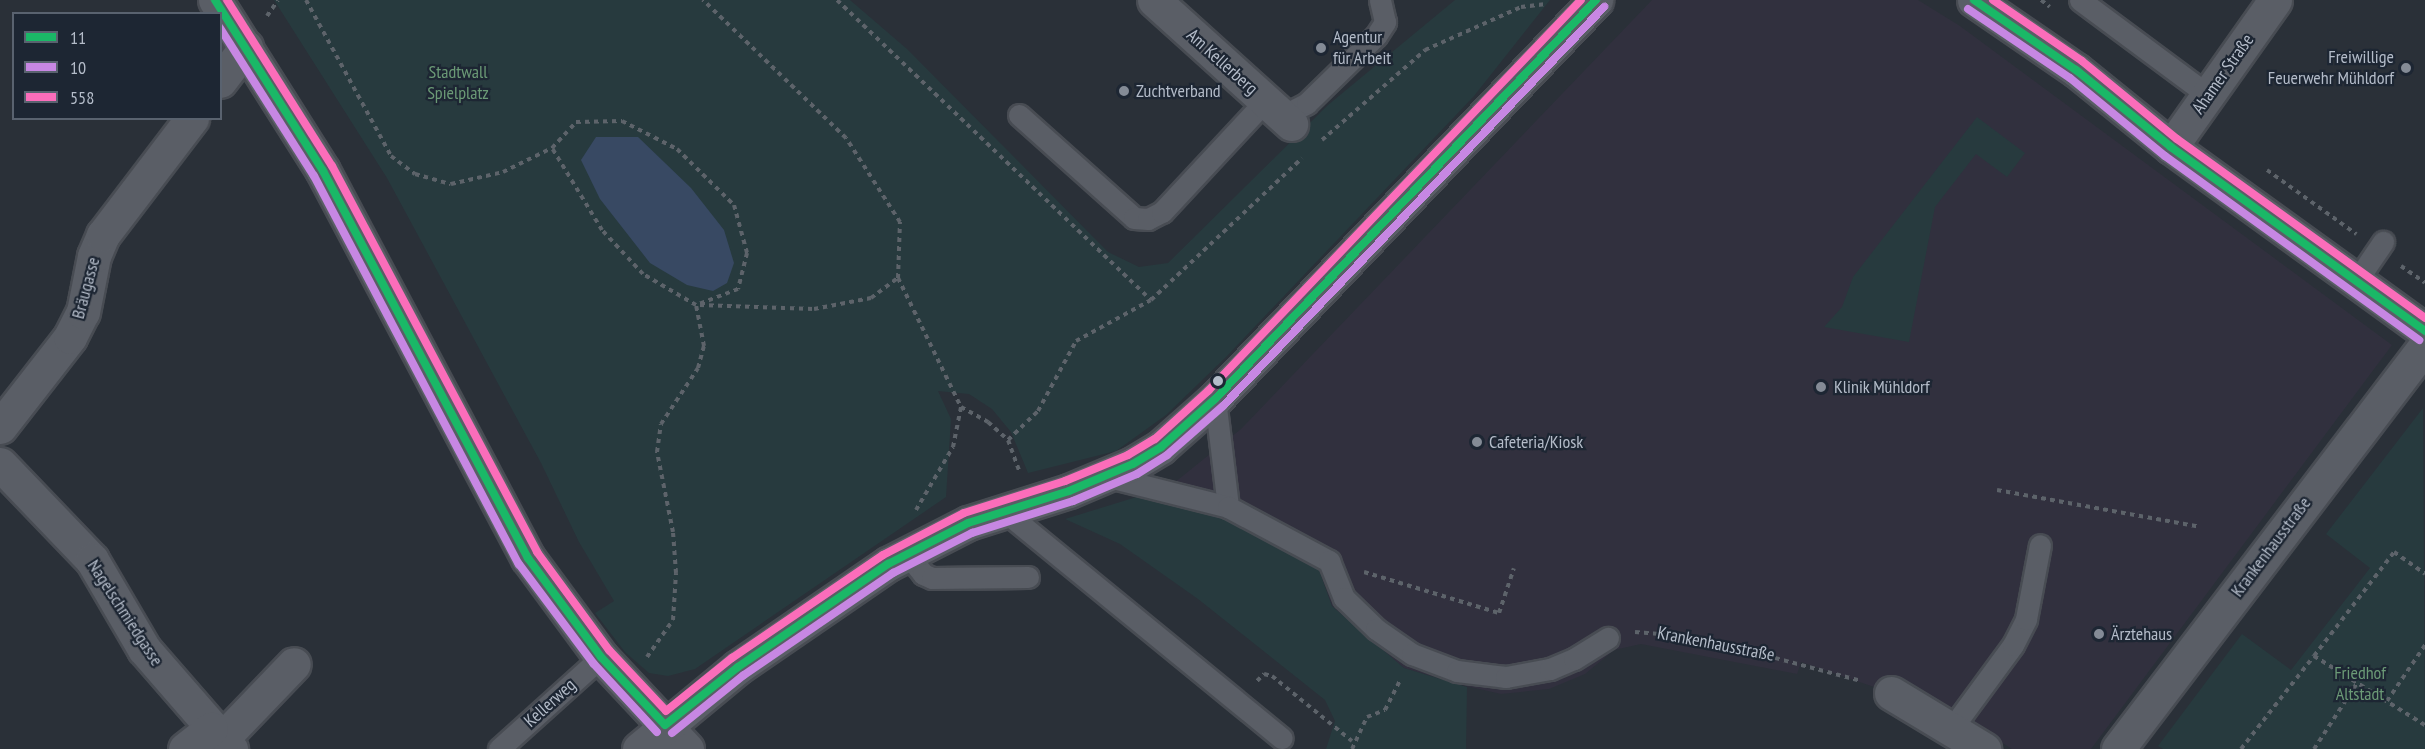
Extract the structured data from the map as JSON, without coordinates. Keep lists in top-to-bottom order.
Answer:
{
  "streets": {
    "street": [
      "Am Kellerberg",
      "Ahamer Straße",
      "Bräugasse",
      "Krankenhausstraße",
      "Nagelschmiedgasse"
    ],
    "lane": ["Kellerweg"]
  },
  "parks": ["Stadtwall Spielplatz", "Friedhof Altstadt"],
  "places": [
    "Agentur für Arbeit",
    "Freiwillige Feuerwehr Mühldorf",
    "Zuchtverband",
    "Klinik Mühldorf",
    "Cafeteria/Kiosk",
    "Ärztehaus"
  ],
  "lines": ["transit line 11", "transit line 558", "transit line 10"],
  "legend": ["11", "10", "558"]
}
